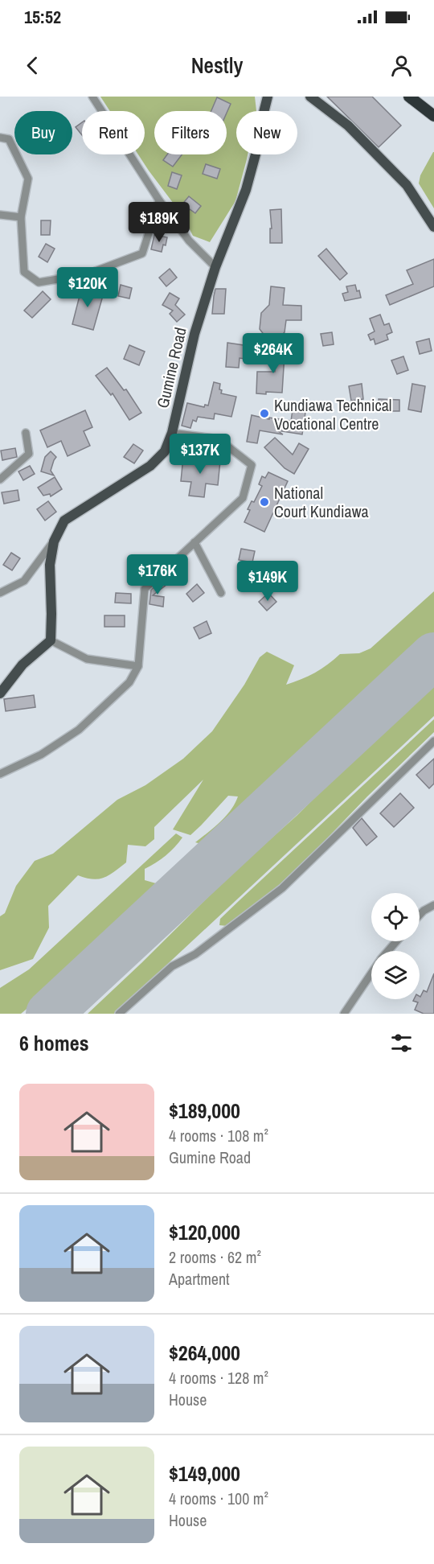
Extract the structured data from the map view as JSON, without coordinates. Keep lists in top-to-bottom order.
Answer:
{
  "streets": {
    "main road": ["Gumine Road"]
  },
  "places": ["Kundiawa Technical Vocational Centre", "National Court Kundiawa"],
  "page": {
    "status": "15:52",
    "header": "Nestly",
    "chip": [
      "Buy",
      "Rent",
      "Filters",
      "New"
    ],
    "price": [
      "$189K",
      "$120K",
      "$264K",
      "$137K",
      "$176K",
      "$149K"
    ],
    "heading": "6 homes",
    "list": [
      {
        "name": "$189,000",
        "note": "4 rooms · 108 m² · Gumine Road"
      },
      {
        "name": "$120,000",
        "note": "2 rooms · 62 m² · Apartment"
      },
      {
        "name": "$264,000",
        "note": "4 rooms · 128 m² · House"
      },
      {
        "name": "$149,000",
        "note": "4 rooms · 100 m² · House"
      }
    ]
  }
}
